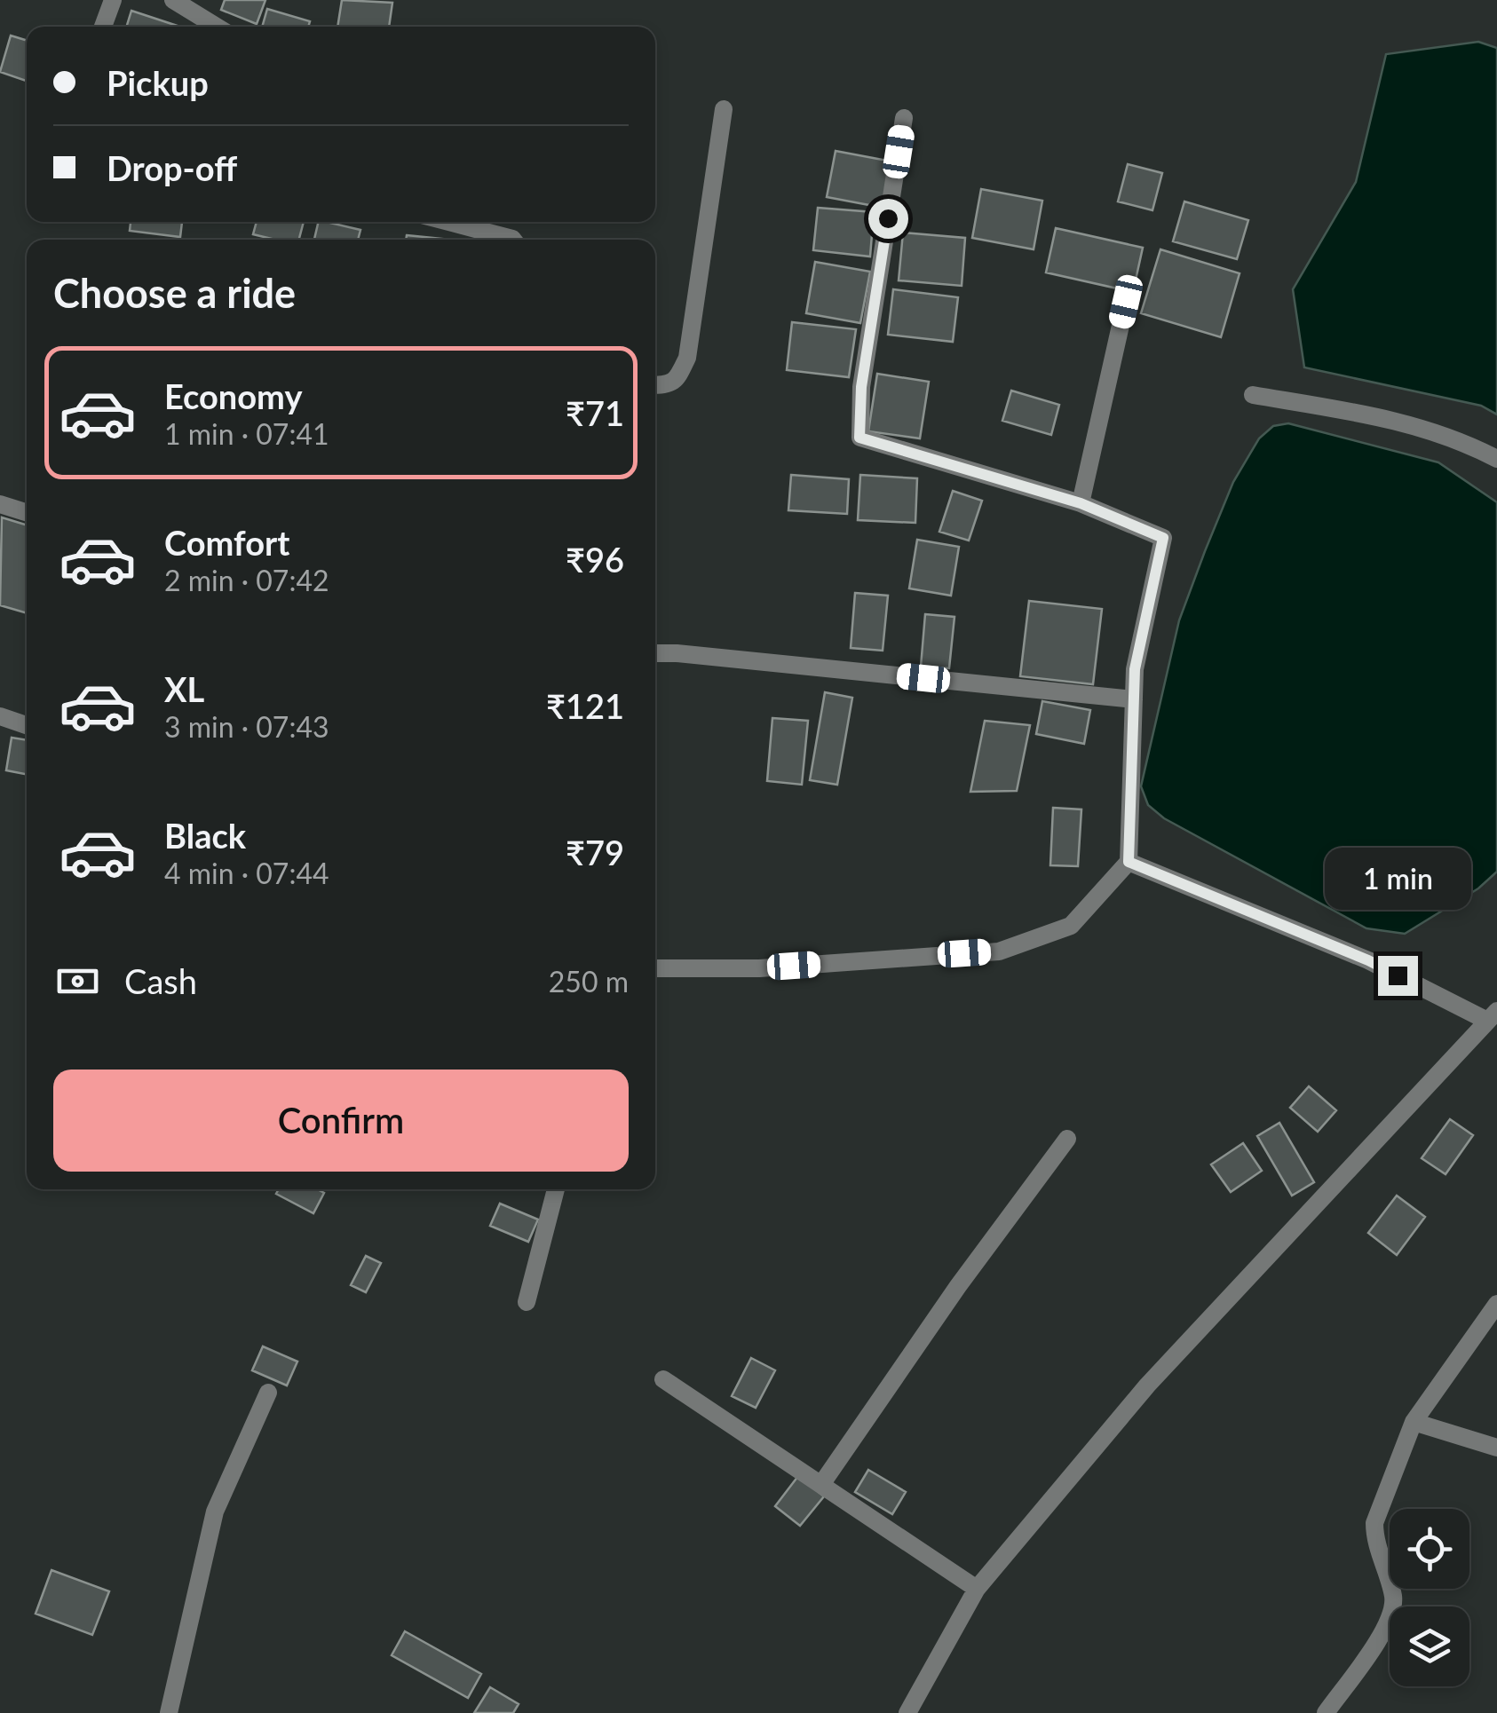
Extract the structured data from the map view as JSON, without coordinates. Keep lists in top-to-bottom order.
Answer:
{
  "page": {
    "banner": ["Pickup", "Drop-off"],
    "heading": "Choose a ride",
    "list": [
      {
        "name": "Economy",
        "note": "1 min · 07:41",
        "value": "₹71"
      },
      {
        "name": "Comfort",
        "note": "2 min · 07:42",
        "value": "₹96"
      },
      {
        "name": "XL",
        "note": "3 min · 07:43",
        "value": "₹121"
      },
      {
        "name": "Black",
        "note": "4 min · 07:44",
        "value": "₹79"
      }
    ],
    "bubble": "1 min",
    "pay": ["Cash", "250 m"],
    "buttons": "Confirm"
  }
}
